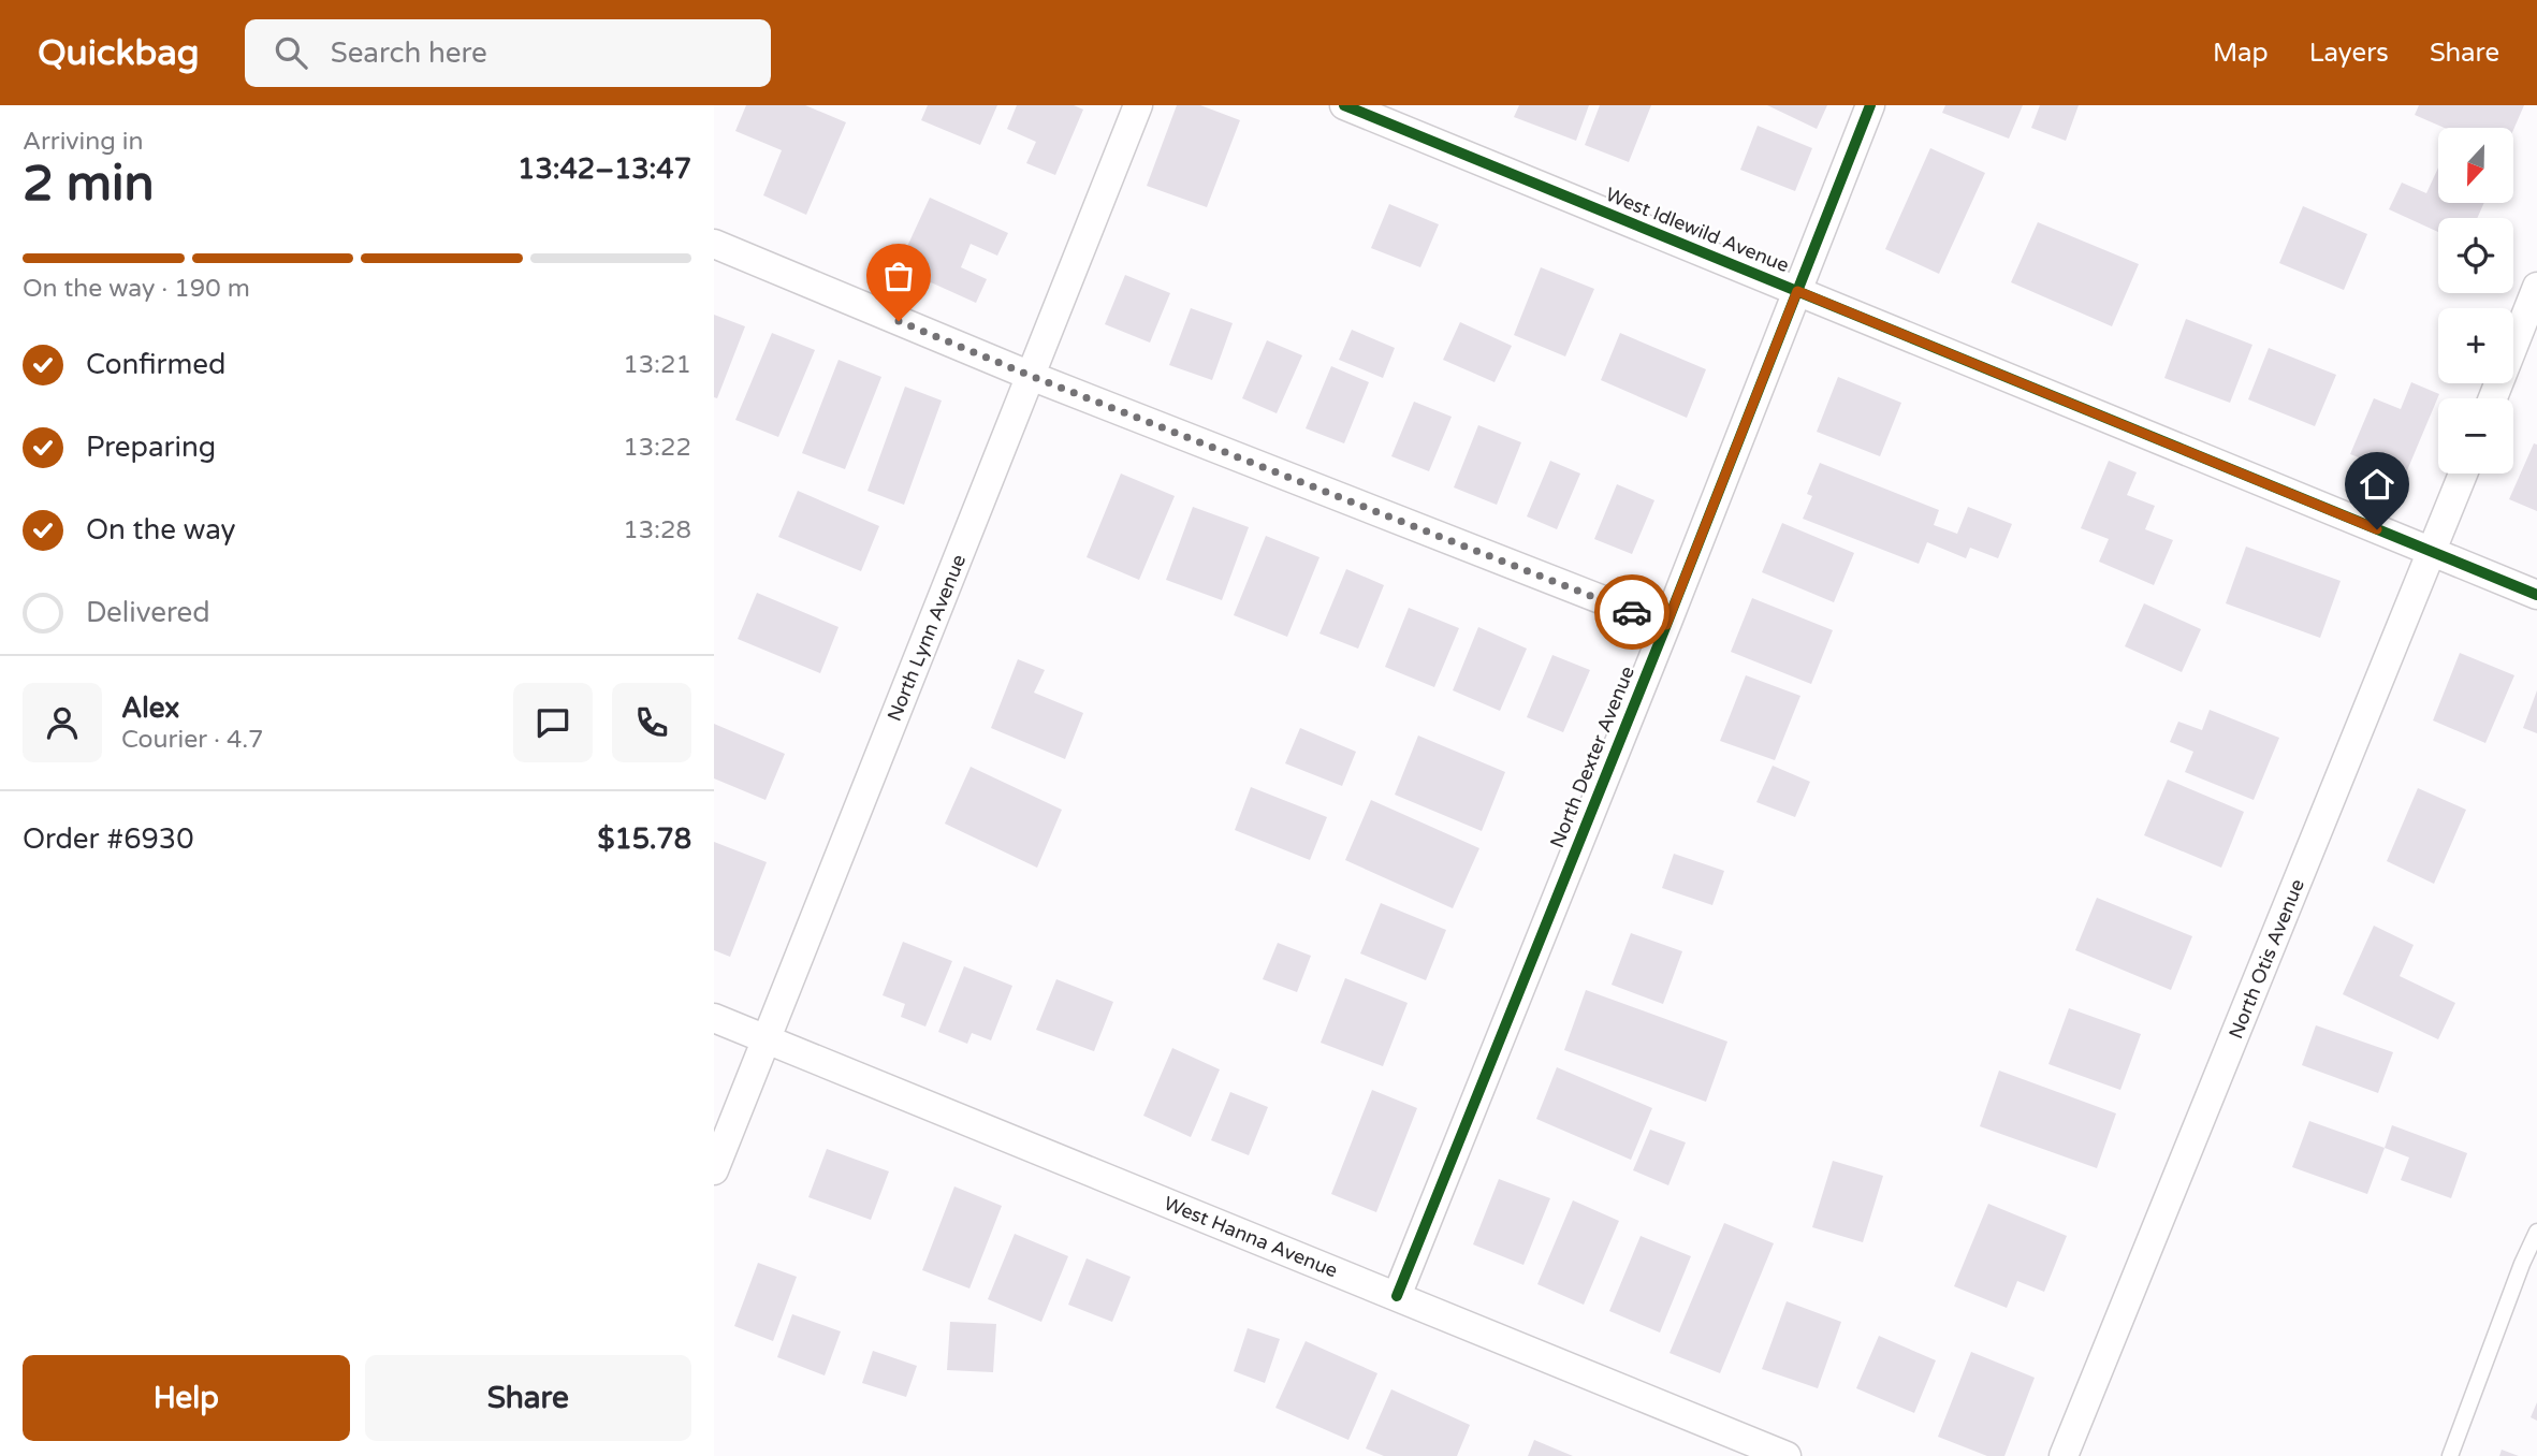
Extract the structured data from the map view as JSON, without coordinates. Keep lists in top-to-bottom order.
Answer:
{
  "streets": {
    "street": [
      "West Idlewild Avenue",
      "North Lynn Avenue",
      "North Dexter Avenue",
      "North Otis Avenue",
      "West Hanna Avenue"
    ]
  },
  "crossings": [
    ["West Idlewild Avenue", "North Dexter Avenue"],
    ["West Idlewild Avenue", "North Otis Avenue"],
    ["North Lynn Avenue", "West Hanna Avenue"],
    ["North Dexter Avenue", "West Hanna Avenue"]
  ],
  "north": "bottom",
  "page": {
    "header": "Quickbag",
    "search": "Search here",
    "nav": ["Map", "Layers", "Share"],
    "heading": ["2 min", "Arriving in", "13:42–13:47"],
    "panel": [
      "Alex",
      "Courier · 4.7",
      "Order #6930",
      "$15.78"
    ],
    "map_buttons": ["+", "−"],
    "bar": "On the way · 190 m",
    "list": [
      ["Confirmed", "13:21"],
      ["Preparing", "13:22"],
      ["On the way", "13:28"],
      "Delivered"
    ],
    "buttons": ["Help", "Share"]
  }
}
